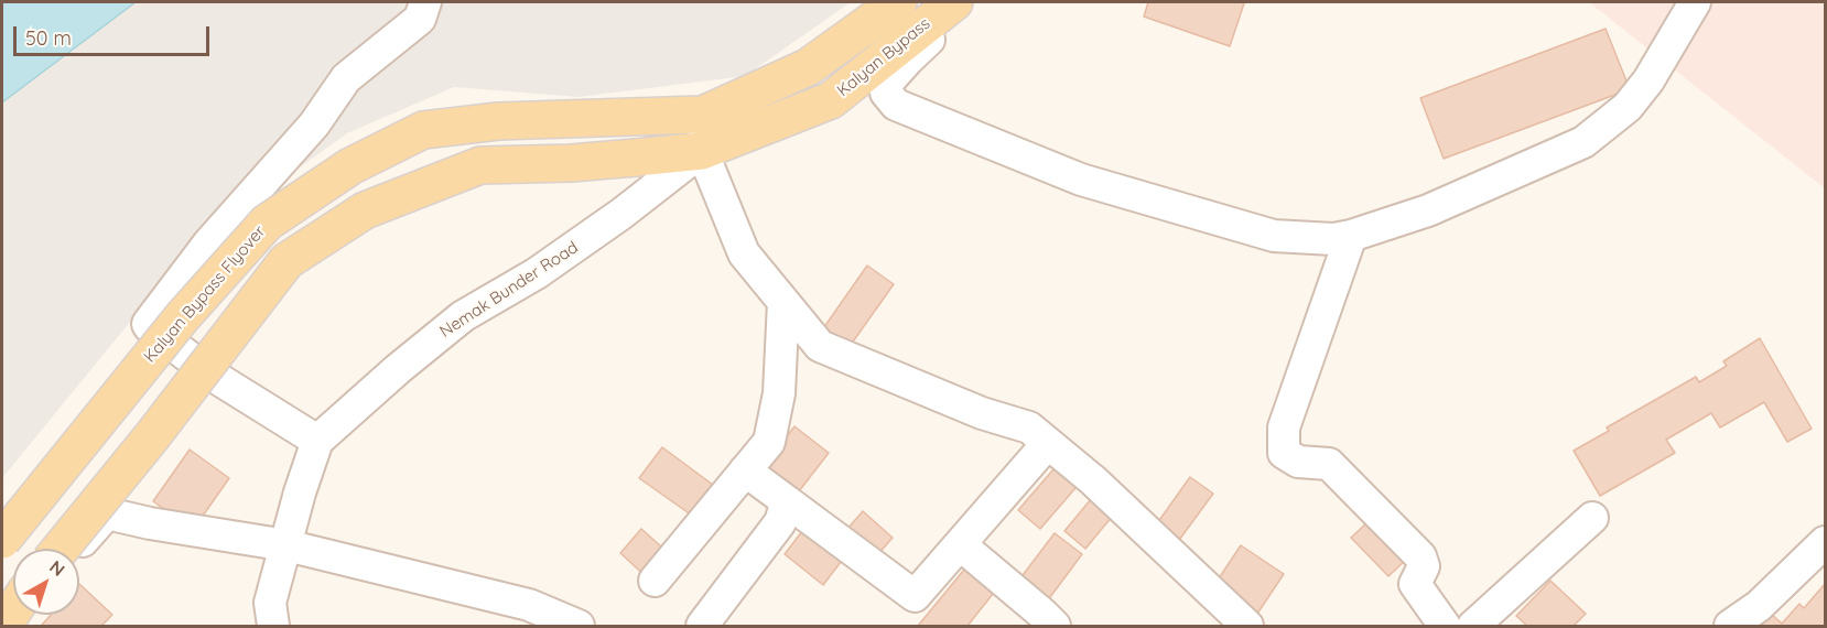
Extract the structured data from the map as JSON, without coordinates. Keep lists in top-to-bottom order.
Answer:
{
  "streets": {
    "main road": ["Kalyan Bypass", "Kalyan Bypass Flyover"],
    "street": ["Nemak Bunder Road"]
  },
  "crossings": [
    ["Kalyan Bypass", "Nemak Bunder Road"],
    ["Kalyan Bypass", "Kalyan Bypass Flyover"]
  ],
  "scale_bar": "50 m",
  "north": "top right"
}
